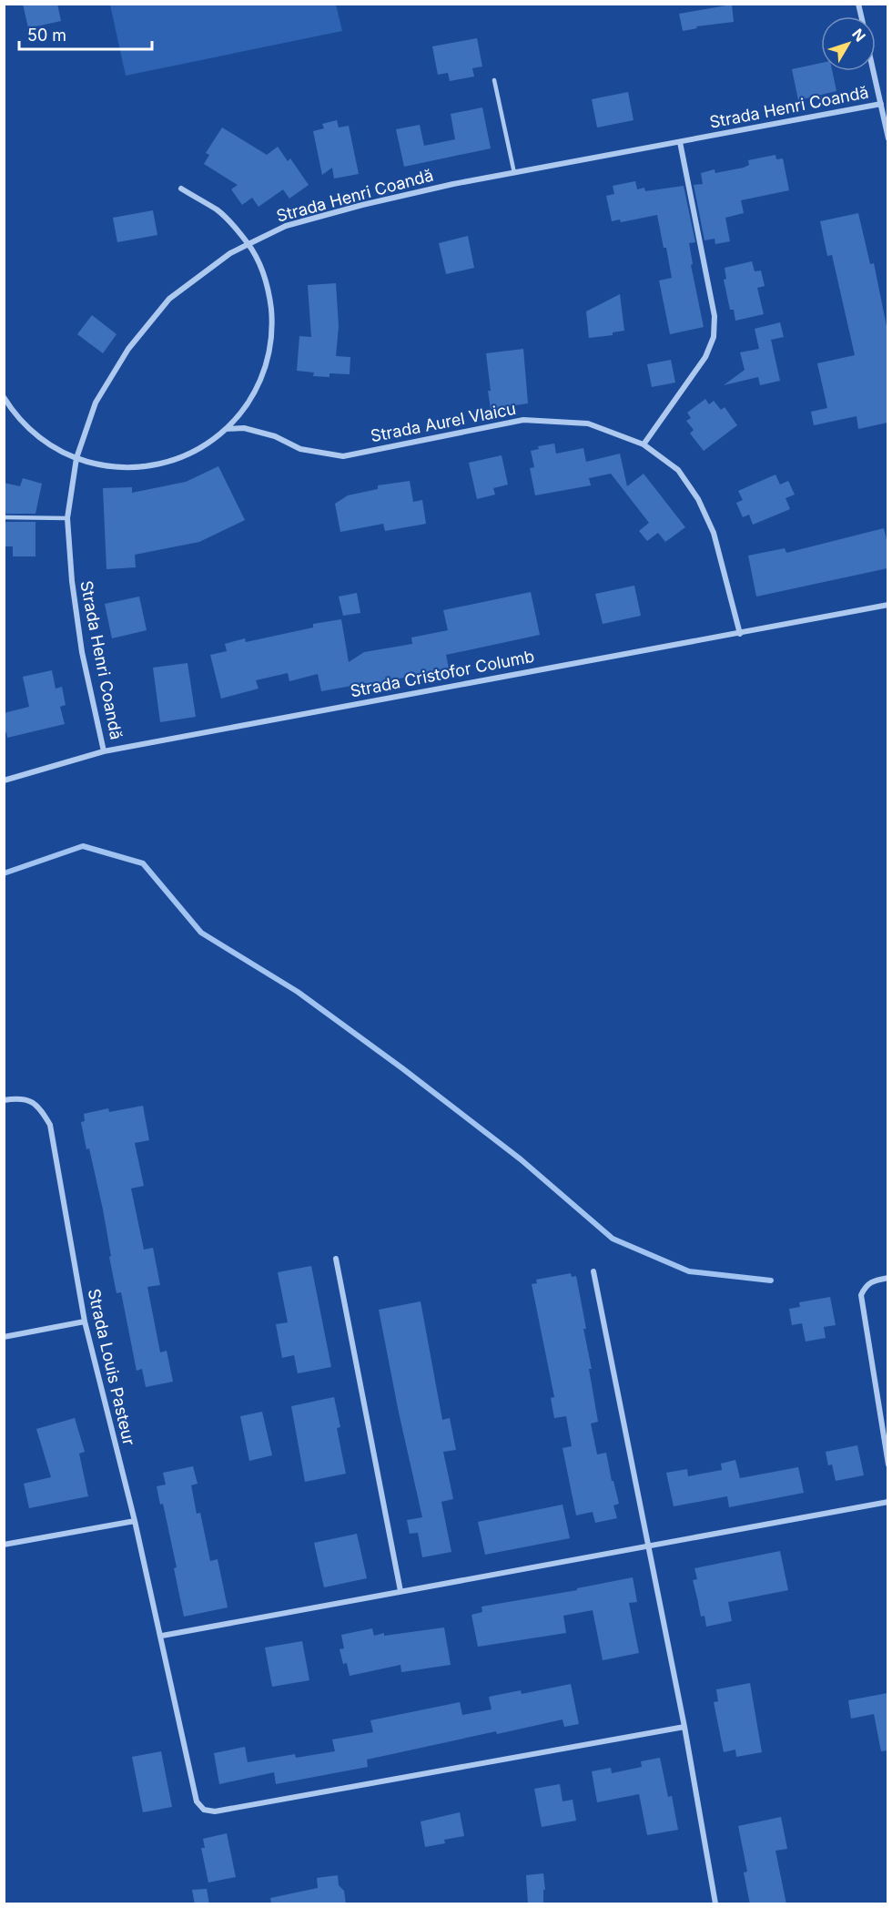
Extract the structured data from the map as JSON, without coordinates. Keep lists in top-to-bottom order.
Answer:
{
  "streets": {
    "street": [
      "Strada Henri Coandă",
      "Strada Aurel Vlaicu",
      "Strada Cristofor Columb",
      "Strada Louis Pasteur"
    ]
  },
  "crossings": [
    ["Strada Henri Coandă", "Strada Cristofor Columb"],
    ["Strada Aurel Vlaicu", "Strada Cristofor Columb"]
  ],
  "scale_bar": "50 m",
  "north": "top right"
}
